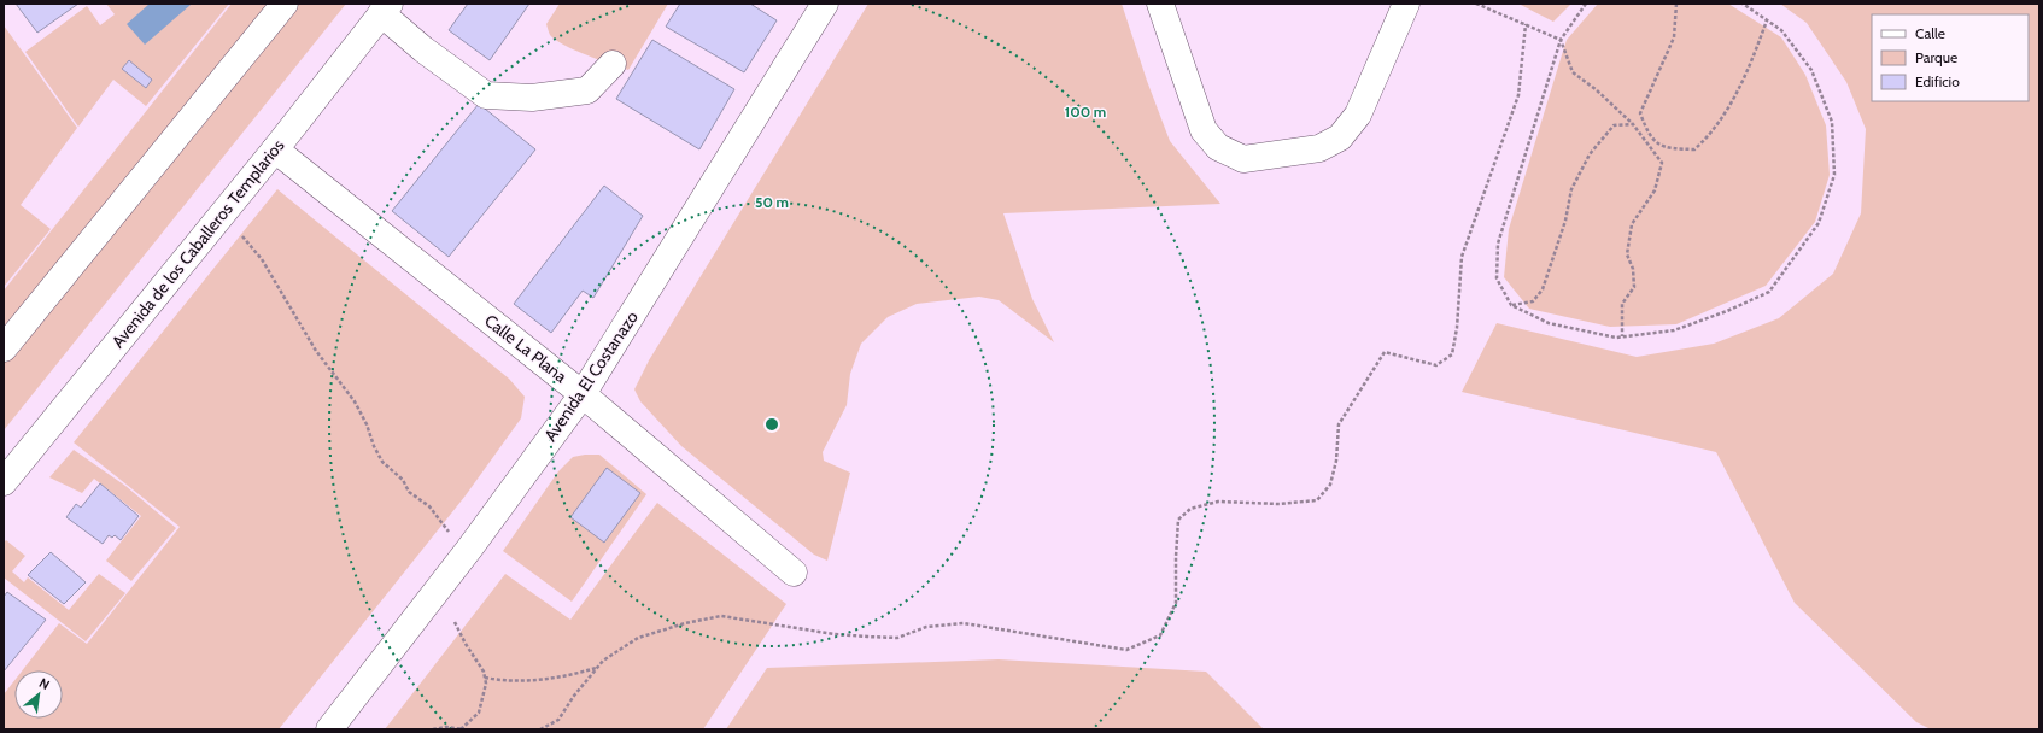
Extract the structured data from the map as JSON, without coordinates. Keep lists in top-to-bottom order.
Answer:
{
  "streets": {
    "street": ["Avenida de los Caballeros Templarios", "Calle La Plana", "Avenida El Costanazo"]
  },
  "crossings": [
    ["Avenida de los Caballeros Templarios", "Calle La Plana"],
    ["Calle La Plana", "Avenida El Costanazo"]
  ],
  "legend": ["Calle", "Parque", "Edificio"],
  "north": "top right",
  "rings": ["100 m", "50 m"]
}
